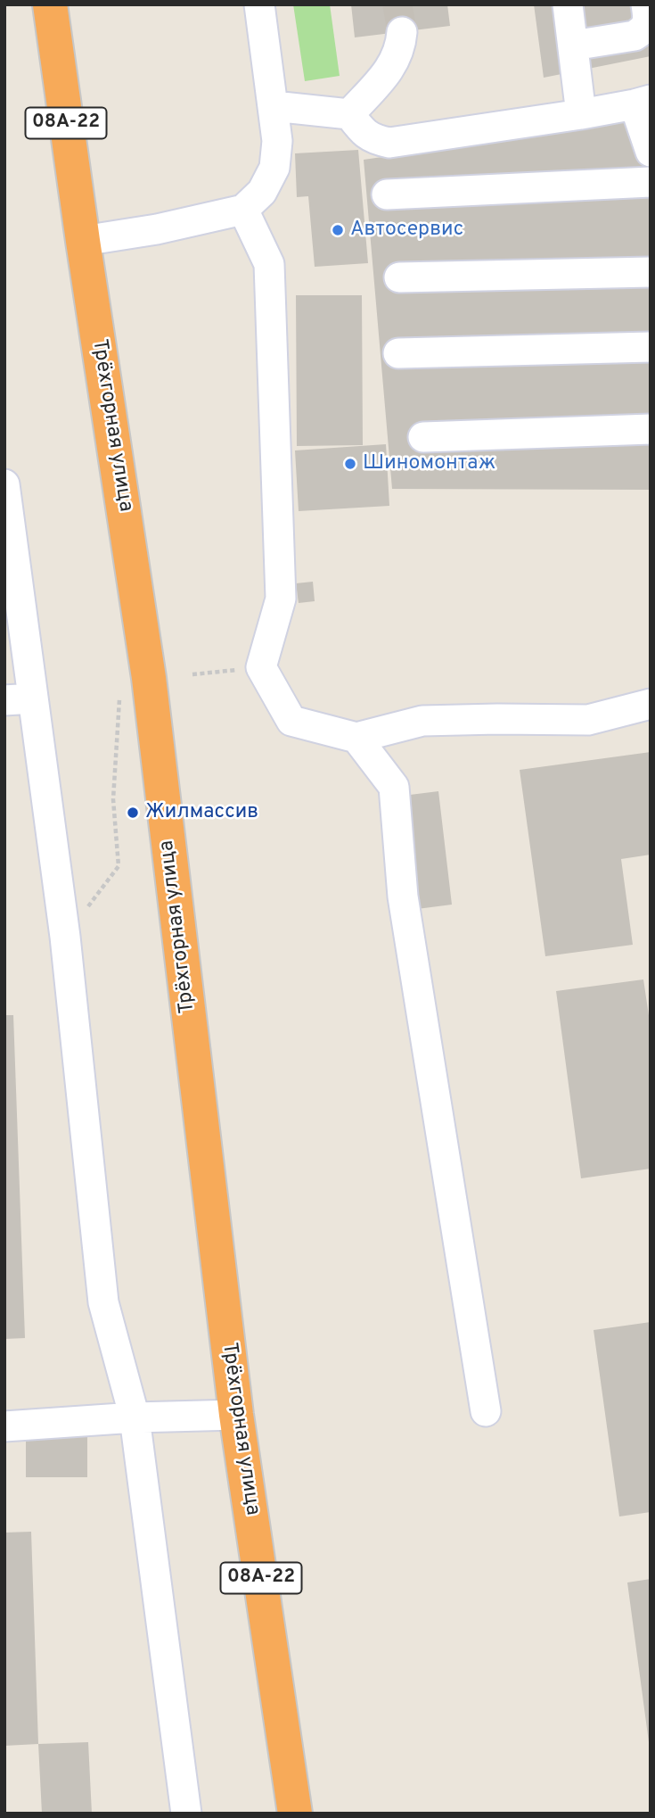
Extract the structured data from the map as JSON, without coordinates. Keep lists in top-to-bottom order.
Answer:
{
  "streets": {
    "highway": ["08А-22", "Трёхгорная улица"]
  },
  "places": ["Автосервис", "Шиномонтаж", "Жилмассив"]
}
